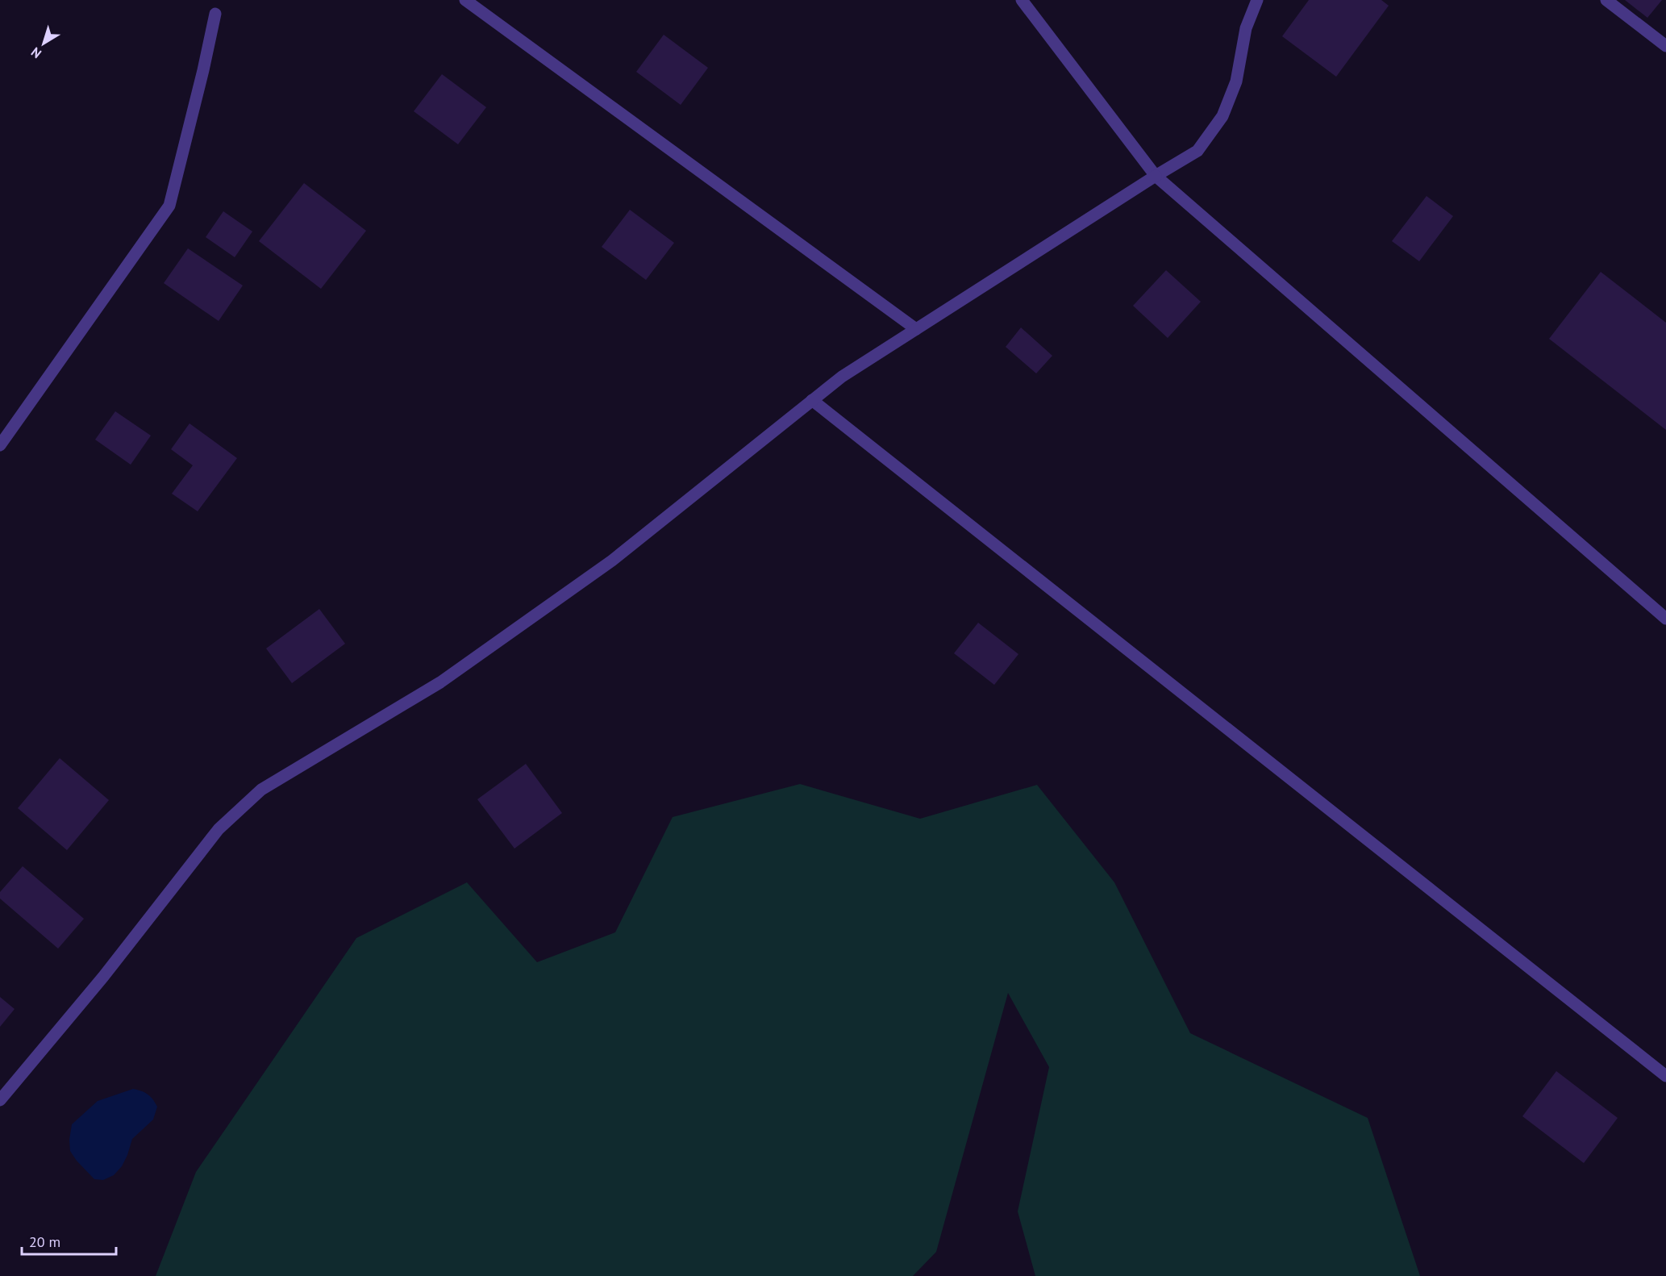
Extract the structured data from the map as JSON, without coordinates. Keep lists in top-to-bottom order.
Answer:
{
  "scale_bar": "20 m",
  "north": "bottom left"
}
